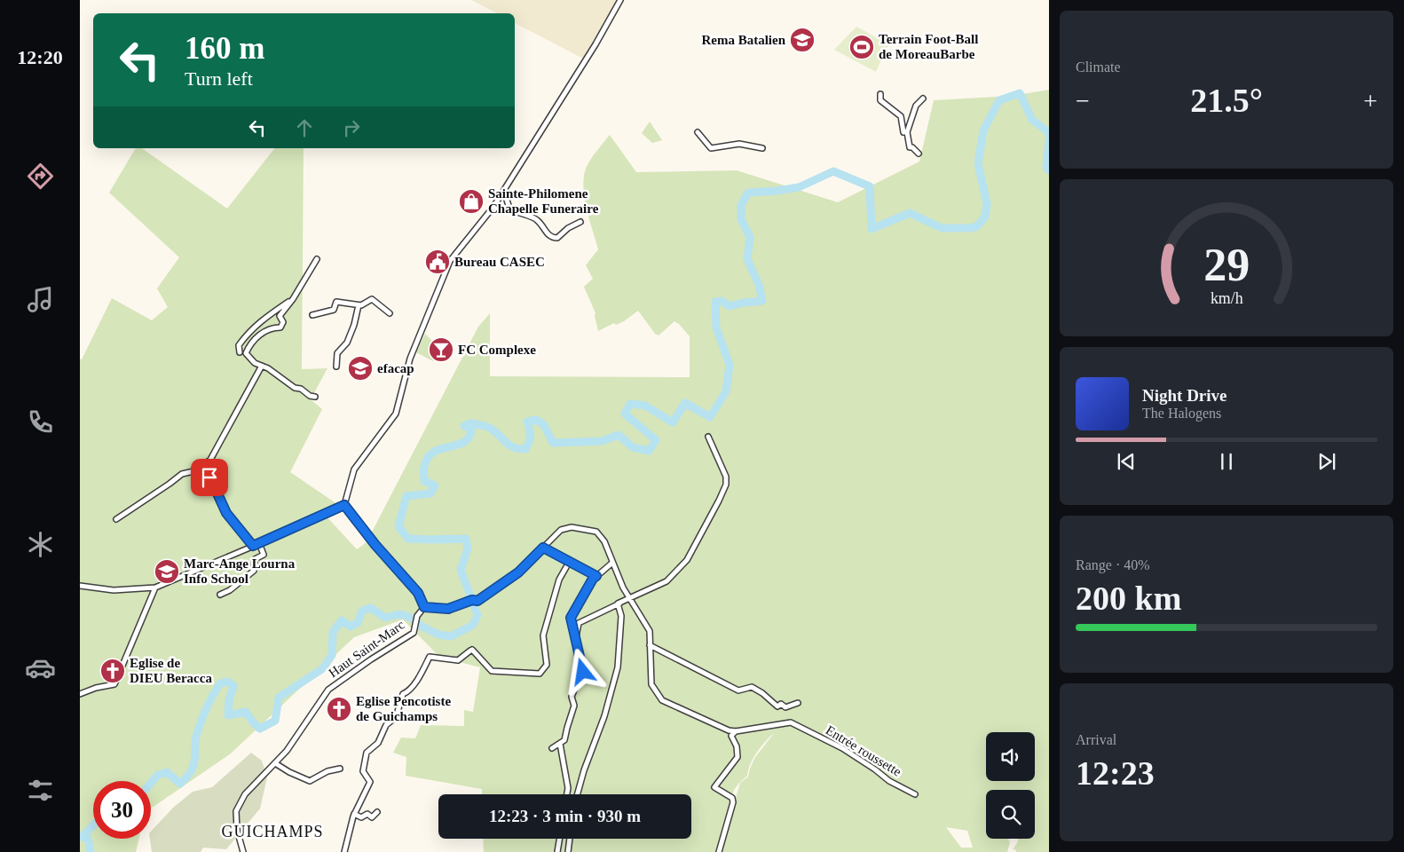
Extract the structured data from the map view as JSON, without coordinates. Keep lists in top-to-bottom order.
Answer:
{
  "streets": {
    "street": ["Haut Saint-Marc", "Entrée roussette"]
  },
  "crossings": [
    ["Haut Saint-Marc", "Entrée roussette"]
  ],
  "districts": ["GUICHAMPS"],
  "places": {
    "school or university": ["Rema Batalien", "efacap", "Marc-Ange Lourna Info School"],
    "sports": ["Terrain Foot-Ball de MoreauBarbe"],
    "shop": ["Sainte-Philomene Chapelle Funeraire"],
    "public building": ["Bureau CASEC"],
    "bar": ["FC Complexe"],
    "church": ["Eglise de DIEU Beracca", "Eglise Pencotiste de Guichamps"]
  },
  "page": {
    "tabs": "12:20",
    "tile": [
      "Climate",
      ["Range · 40%", "200 km"],
      ["Arrival", "12:23"]
    ],
    "turn": ["160 m", "Turn left"],
    "heat": ["−", "21.5°", "+"],
    "song": ["Night Drive", "The Halogens"],
    "limit": "30",
    "trip": "12:23 · 3 min · 930 m",
    "gauge": ["29", "km/h"]
  }
}
